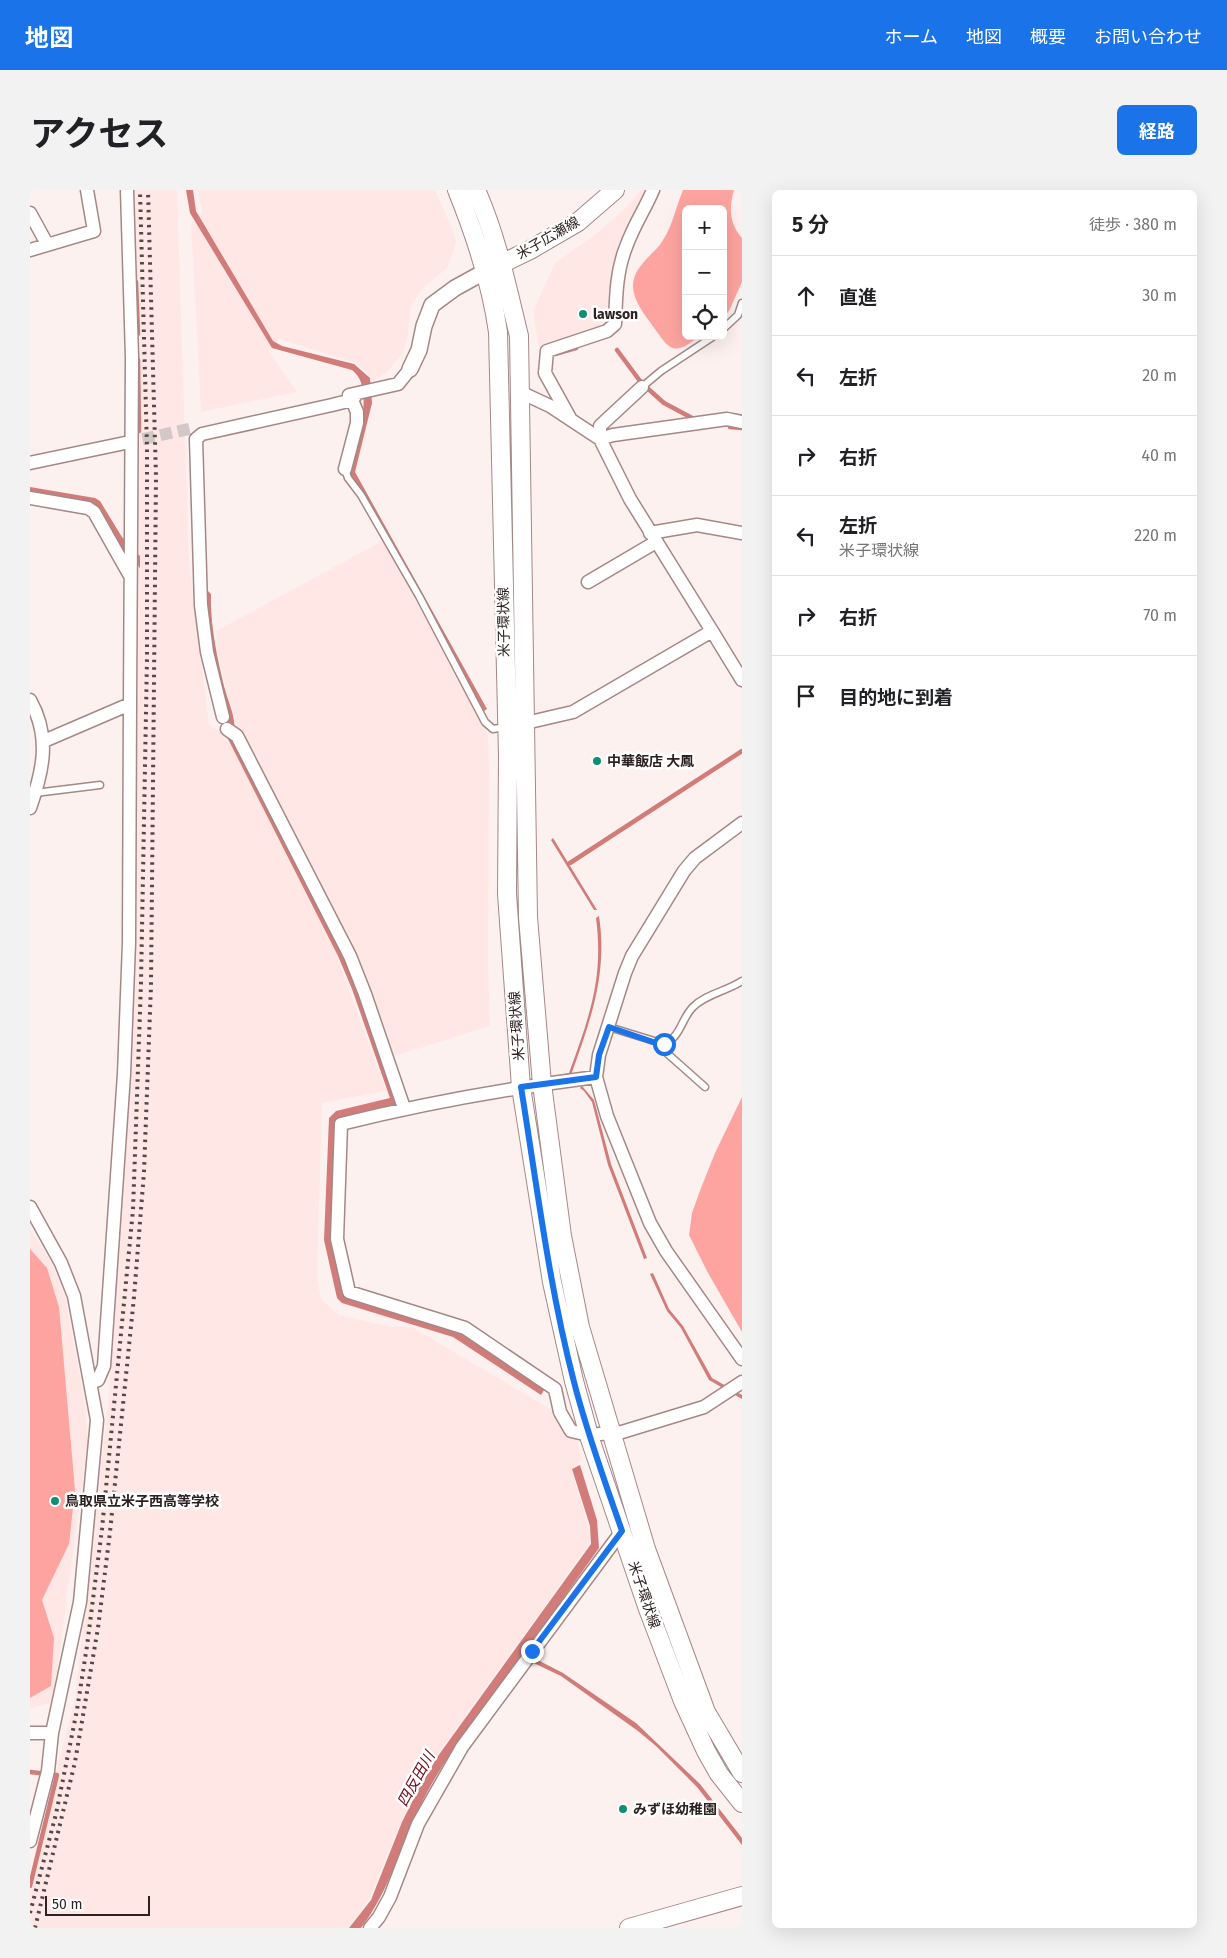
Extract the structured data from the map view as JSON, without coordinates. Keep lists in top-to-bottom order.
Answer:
{
  "streets": {
    "main road": ["米子広瀬線", "米子環状線"]
  },
  "crossings": [
    ["米子広瀬線", "米子環状線"]
  ],
  "water": ["四反田川"],
  "places": [
    "lawson",
    "中華飯店 大鳳",
    "鳥取県立米子西高等学校",
    "みずほ幼稚園"
  ],
  "scale_bar": "50 m",
  "page": {
    "header": "地図",
    "nav": [
      "ホーム",
      "地図",
      "概要",
      "お問い合わせ"
    ],
    "title": "アクセス",
    "buttons": "経路",
    "heading": ["5 分", "徒歩 · 380 m"],
    "map_buttons": ["+", "−"],
    "list": [
      ["直進", "30 m"],
      ["左折", "20 m"],
      ["右折", "40 m"],
      ["左折", "米子環状線", "220 m"],
      ["右折", "70 m"],
      "目的地に到着"
    ],
    "scale": "50 m"
  }
}
